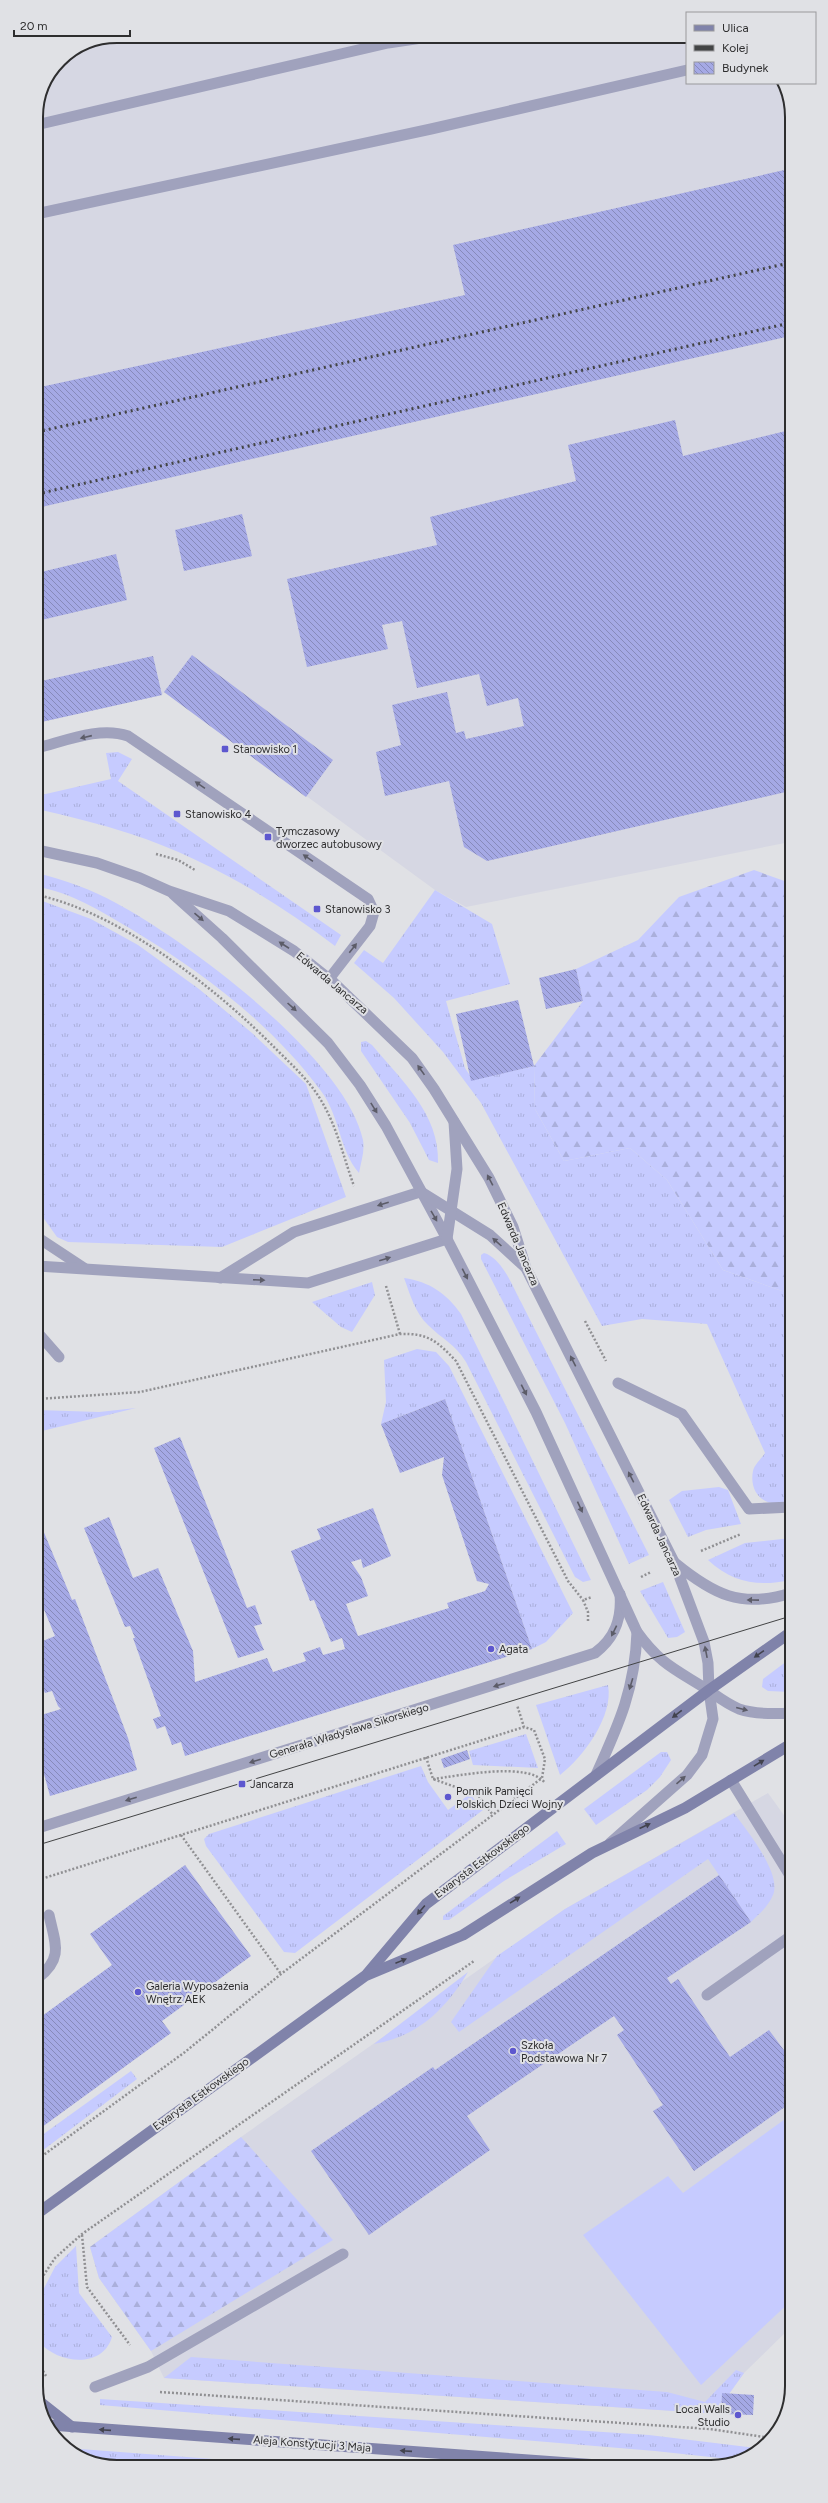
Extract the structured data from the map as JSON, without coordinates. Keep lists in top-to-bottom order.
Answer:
{
  "streets": {
    "main road": ["Ewarysta Estkowskiego", "Aleja Konstytucji 3 Maja"],
    "street": ["Edwarda Jancarza", "Generała Władysława Sikorskiego"]
  },
  "crossings": [
    ["Edwarda Jancarza", "Generała Władysława Sikorskiego"],
    ["Edwarda Jancarza", "Ewarysta Estkowskiego"]
  ],
  "one_way": ["Generała Władysława Sikorskiego", "Aleja Konstytucji 3 Maja"],
  "places": {
    "transit": [
      "Stanowisko 1",
      "Stanowisko 4",
      "Tymczasowy dworzec autobusowy",
      "Stanowisko 3",
      "Jancarza"
    ],
    "other": [
      "Agata",
      "Pomnik Pamięci Polskich Dzieci Wojny",
      "Galeria Wyposażenia Wnętrz AEK",
      "Szkoła Podstawowa Nr 7",
      "Local Walls Studio"
    ]
  },
  "legend": ["Ulica", "Kolej", "Budynek"],
  "scale_bar": "20 m"
}
